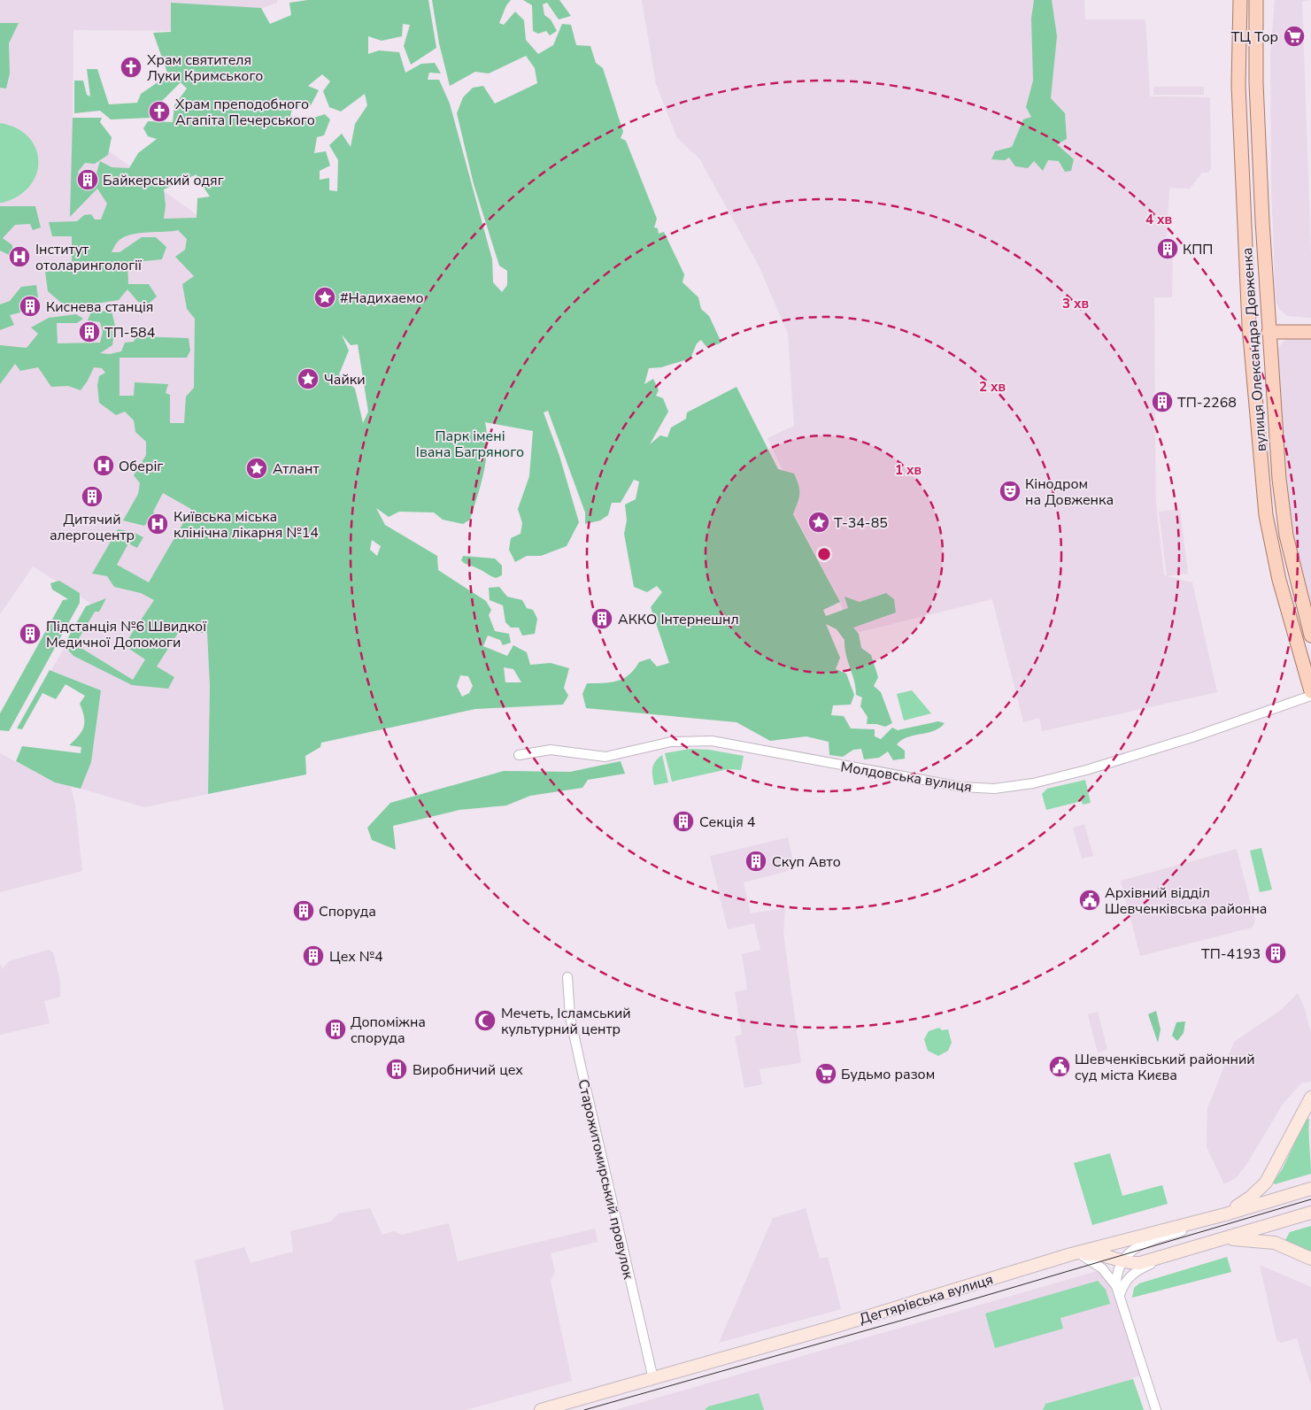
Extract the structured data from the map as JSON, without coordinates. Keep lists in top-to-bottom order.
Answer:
{
  "streets": {
    "main road": ["вулиця Олександра Довженка", "Дегтярівська вулиця"],
    "street": ["Молдовська вулиця", "Старожитомирський провулок"]
  },
  "crossings": [
    ["Старожитомирський провулок", "Дегтярівська вулиця"]
  ],
  "parks": ["Парк імені Івана Багряного"],
  "places": {
    "supermarket": ["ТЦ Тор", "Будьмо разом"],
    "church": ["Храм святителя Луки Кримського", "Храм преподобного Агапіта Печерського"],
    "building": [
      "Байкерський одяг",
      "КПП",
      "Киснева станція",
      "ТП-584",
      "ТП-2268",
      "Дитячий алергоцентр",
      "АККО Інтернешнл",
      "Підстанція №6 Швидкої Медичної Допомоги",
      "Секція 4",
      "Скуп Авто",
      "Споруда",
      "ТП-4193",
      "Цех №4",
      "Допоміжна споруда",
      "Виробничий цех"
    ],
    "hospital": ["Інститут отоларингології", "Оберіг", "Київська міська клінічна лікарня №14"],
    "place": [
      "#Надихаемо",
      "Чайки",
      "Атлант",
      "Т-34-85"
    ],
    "theatre": ["Кінодром на Довженка"],
    "public building": ["Архівний відділ Шевченківська районна", "Шевченківський районний суд міста Києва"],
    "mosque": ["Мечеть, Ісламський культурний центр"]
  },
  "rings": [
    "4 хв",
    "3 хв",
    "2 хв",
    "1 хв"
  ]
}
